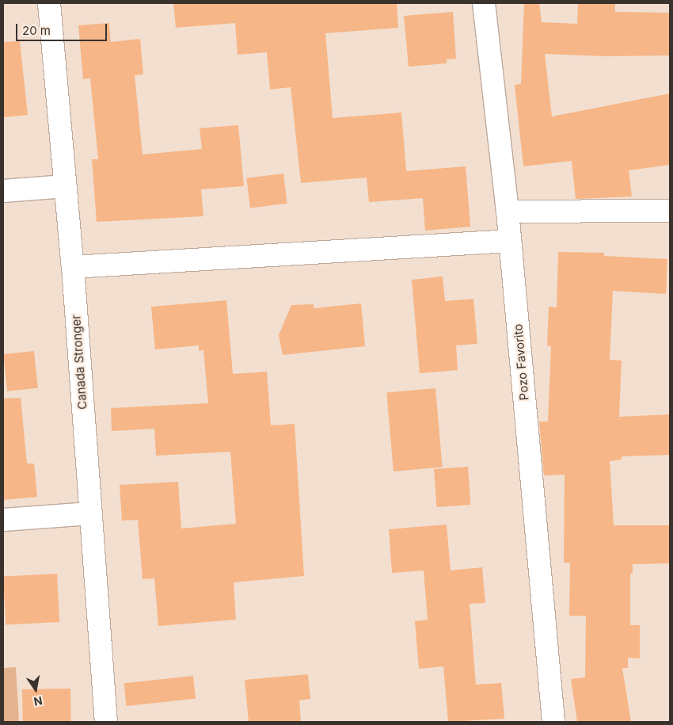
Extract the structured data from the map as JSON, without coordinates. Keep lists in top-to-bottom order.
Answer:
{
  "streets": {
    "street": ["Canada Stronger", "Pozo Favorito"]
  },
  "scale_bar": "20 m",
  "north": "bottom"
}
